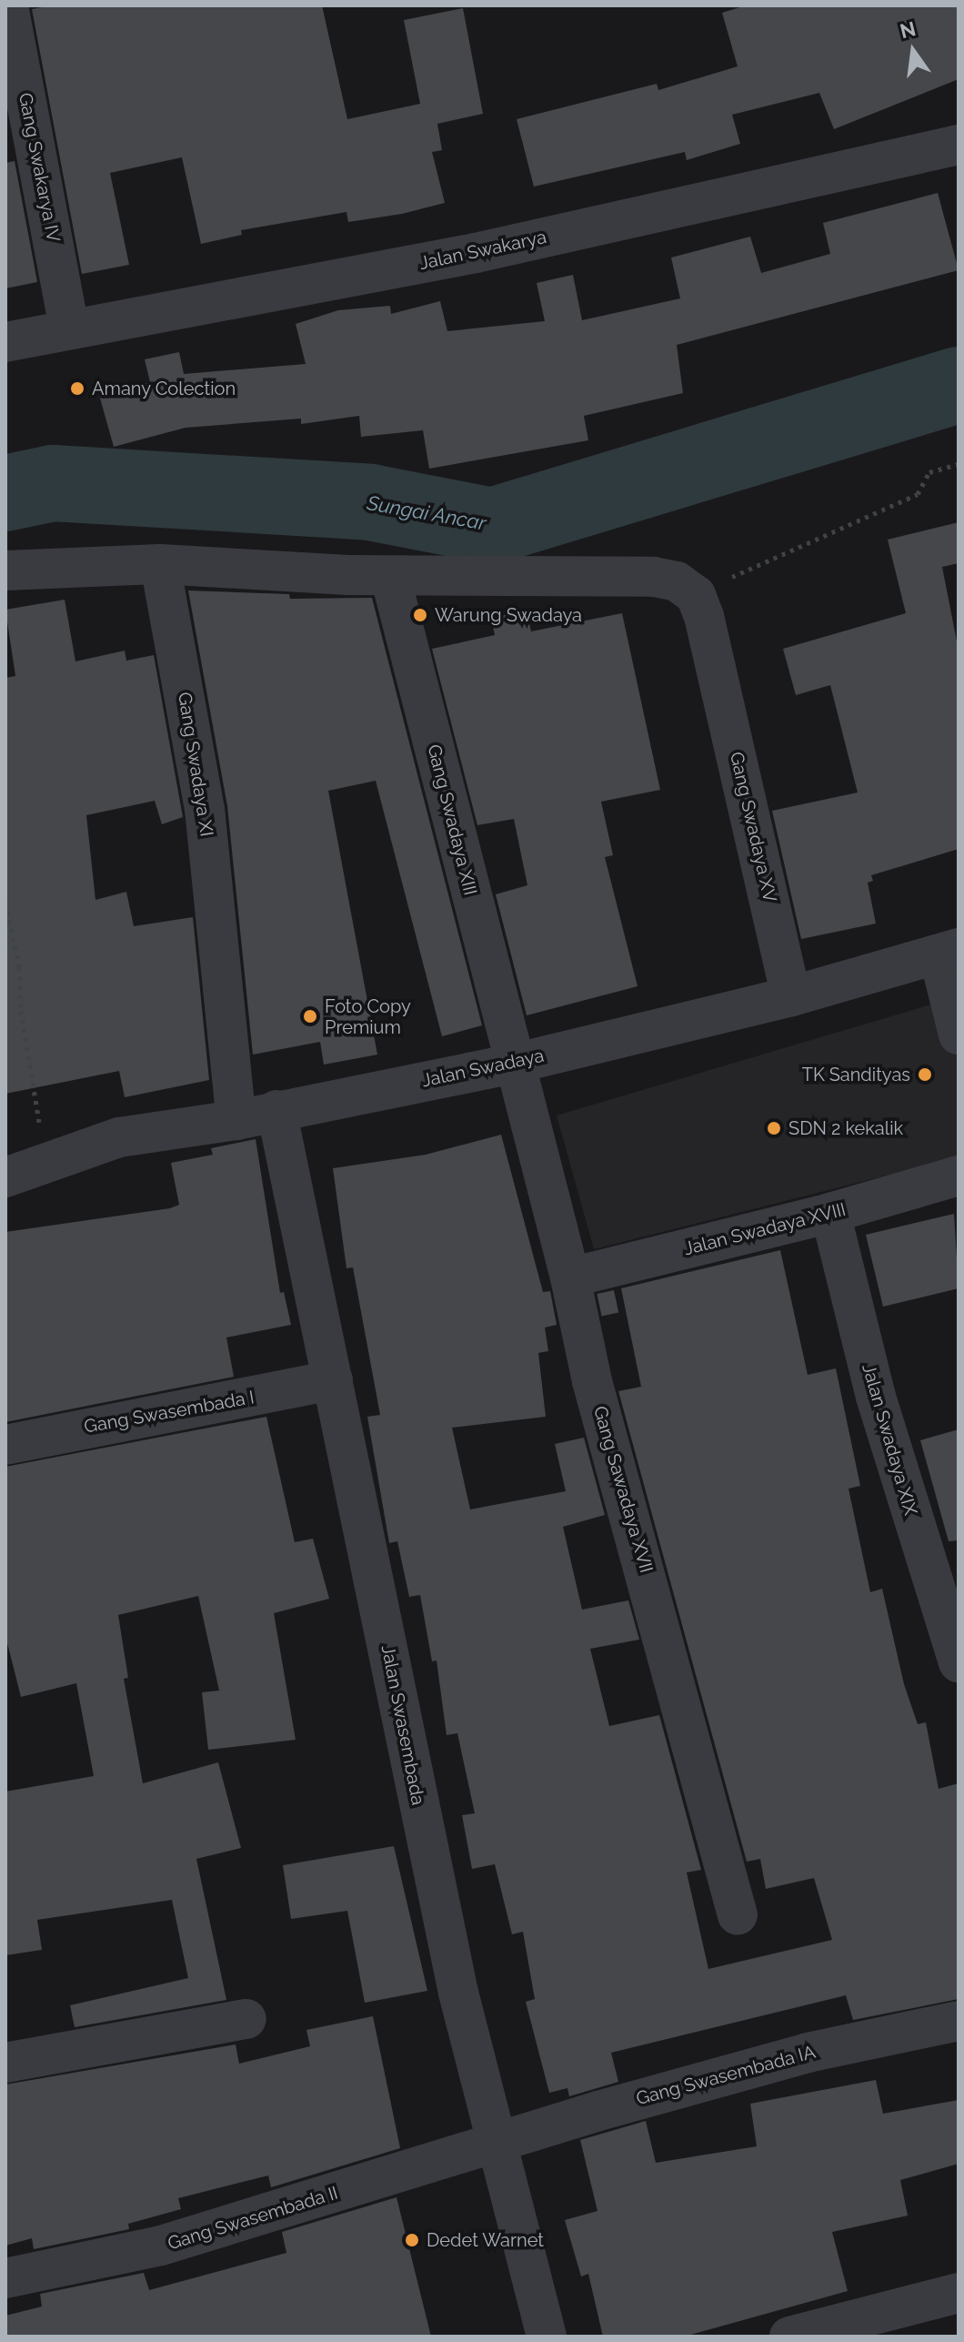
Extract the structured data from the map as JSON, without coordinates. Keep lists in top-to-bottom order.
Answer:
{
  "streets": {
    "street": [
      "Gang Swakarya IV",
      "Jalan Swakarya",
      "Gang Swadaya XI",
      "Gang Swadaya XIII",
      "Gang Swadaya XV",
      "Jalan Swadaya",
      "Jalan Swadaya XVIII",
      "Gang Swasembada I",
      "Jalan Swadaya XIX",
      "Gang Sawadaya XVII",
      "Jalan Swasembada",
      "Gang Swasembada IA",
      "Gang Swasembada II"
    ]
  },
  "crossings": [
    ["Gang Swakarya IV", "Jalan Swakarya"],
    ["Gang Swadaya XI", "Jalan Swadaya"],
    ["Gang Swadaya XIII", "Jalan Swadaya"],
    ["Gang Swadaya XIII", "Gang Sawadaya XVII"],
    ["Gang Swadaya XV", "Jalan Swadaya"],
    ["Jalan Swadaya", "Gang Sawadaya XVII"],
    ["Jalan Swadaya", "Jalan Swasembada"],
    ["Jalan Swadaya XVIII", "Jalan Swadaya XIX"],
    ["Jalan Swadaya XVIII", "Gang Sawadaya XVII"],
    ["Gang Swasembada I", "Jalan Swasembada"],
    ["Jalan Swasembada", "Gang Swasembada IA"],
    ["Jalan Swasembada", "Gang Swasembada II"],
    ["Gang Swasembada IA", "Gang Swasembada II"]
  ],
  "water": ["Sungai Ancar"],
  "places": [
    "Amany Colection",
    "Warung Swadaya",
    "Foto Copy Premium",
    "TK Sandityas",
    "SDN 2 kekalik",
    "Dedet Warnet"
  ],
  "north": "top"
}
